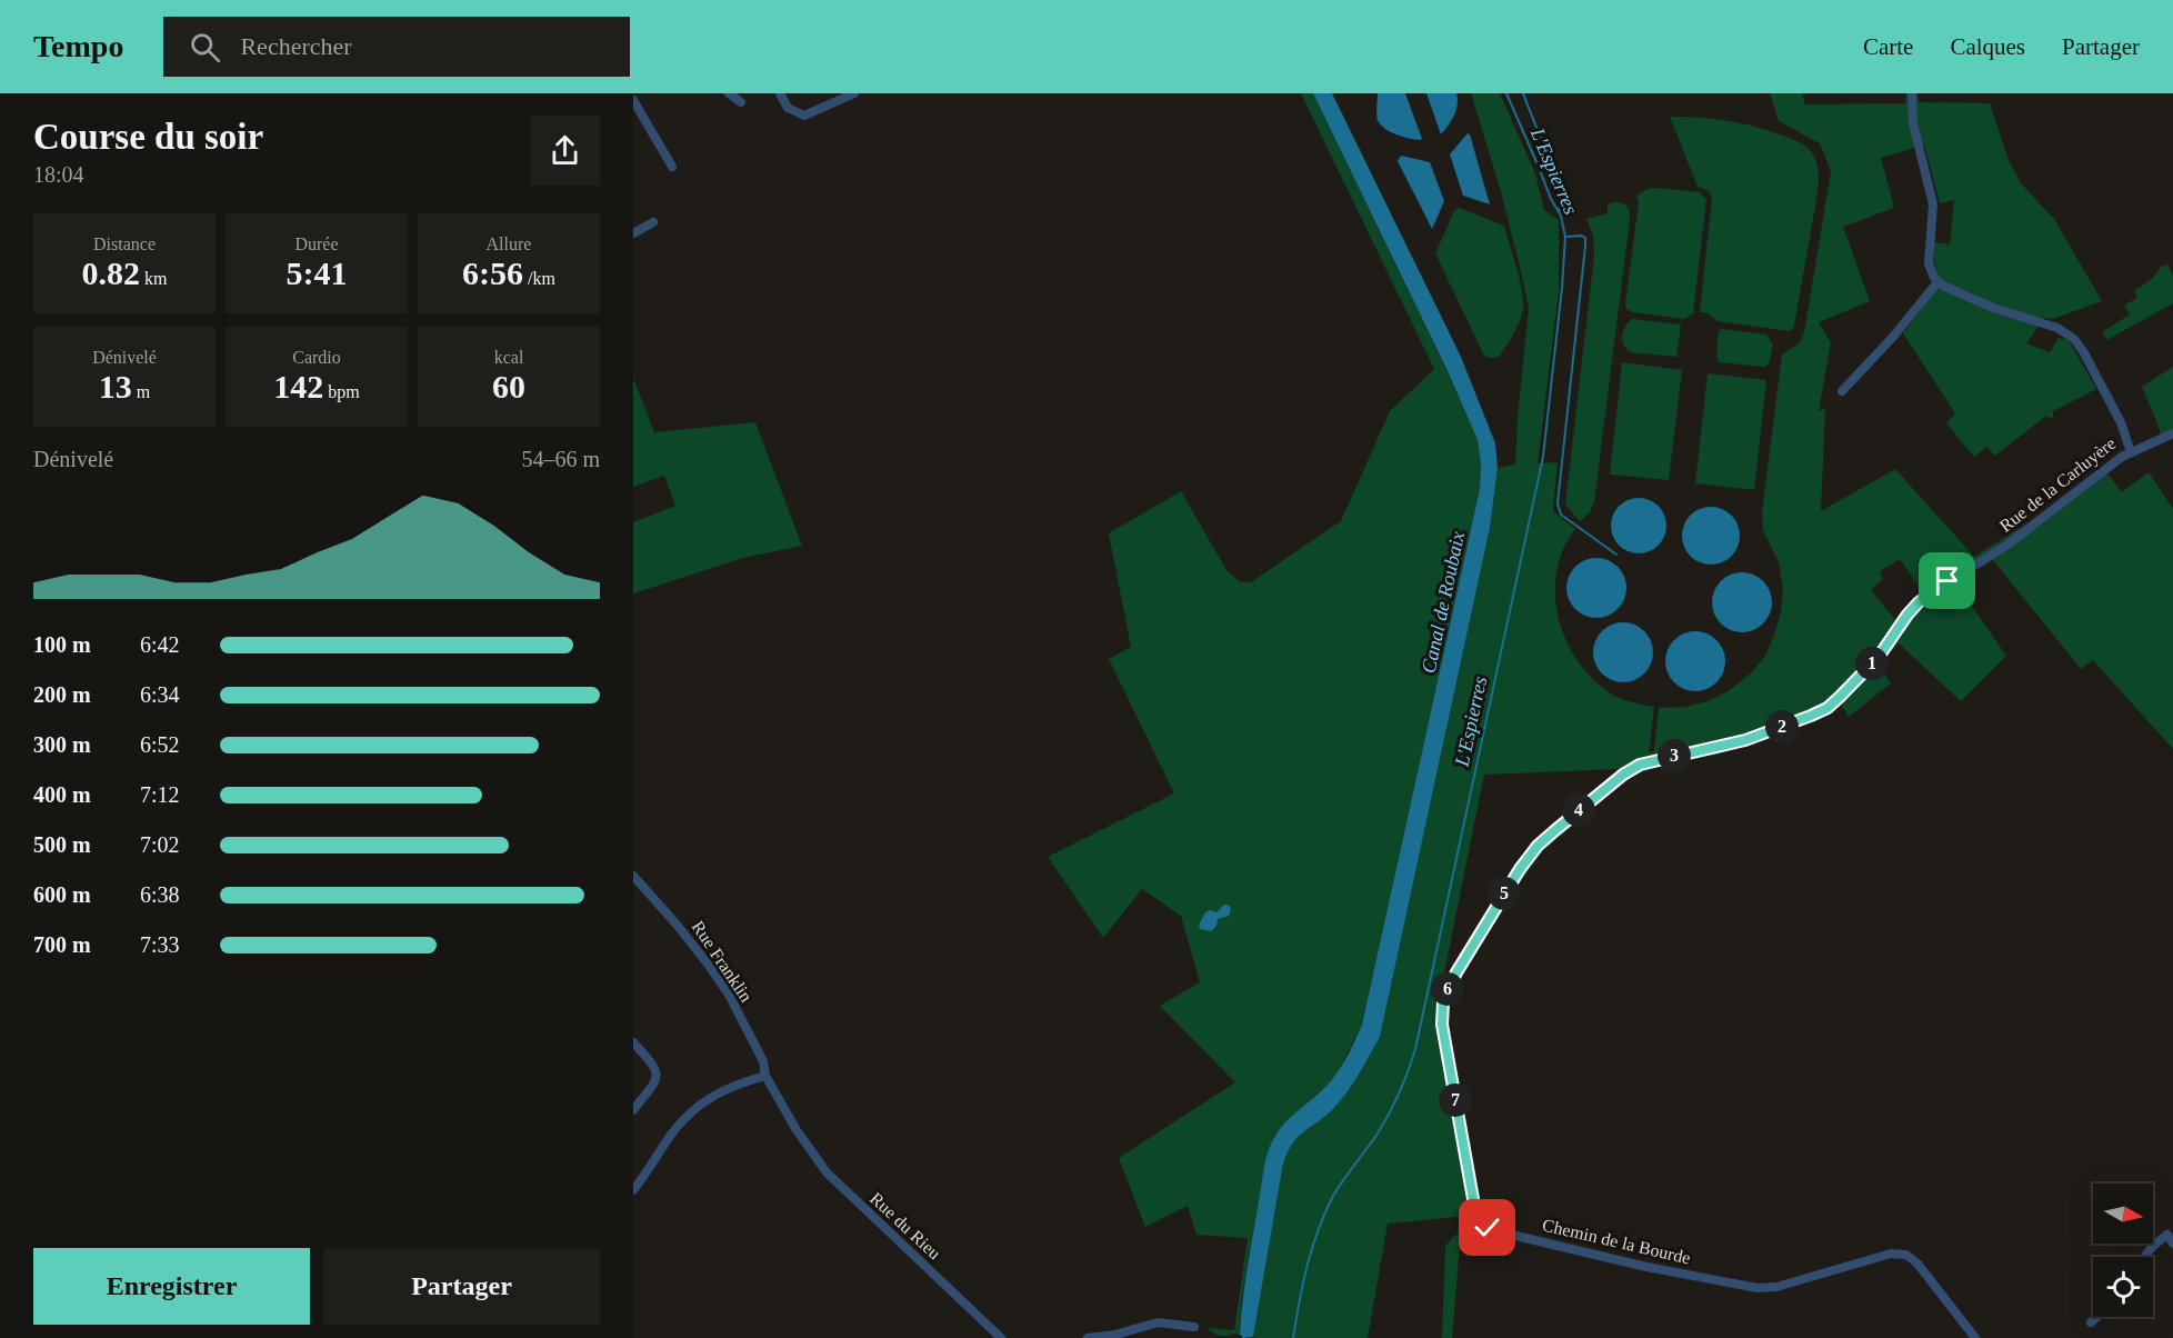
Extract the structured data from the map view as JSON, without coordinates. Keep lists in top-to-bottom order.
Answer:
{
  "streets": {
    "street": [
      "Rue de la Carluyère",
      "Rue Franklin",
      "Rue du Rieu",
      "Chemin de la Bourde"
    ]
  },
  "crossings": [
    ["Rue de la Carluyère", "Chemin de la Bourde"],
    ["Rue Franklin", "Rue du Rieu"]
  ],
  "water": ["L'Espierres", "Canal de Roubaix"],
  "north": "right",
  "page": {
    "header": "Tempo",
    "search": "Rechercher",
    "nav": ["Carte", "Calques", "Partager"],
    "heading": ["Course du soir", "18:04"],
    "stats": [
      ["Distance", "0.82 km"],
      ["Durée", "5:41"],
      ["Allure", "6:56 /km"],
      ["Dénivelé", "13 m"],
      ["Cardio", "142 bpm"],
      ["kcal", "60"]
    ],
    "chart": ["Dénivelé", "54–66 m"],
    "list": [
      {
        "name": "100 m",
        "note": "6:42"
      },
      {
        "name": "200 m",
        "note": "6:34"
      },
      {
        "name": "300 m",
        "note": "6:52"
      },
      {
        "name": "400 m",
        "note": "7:12"
      },
      {
        "name": "500 m",
        "note": "7:02"
      },
      {
        "name": "600 m",
        "note": "6:38"
      },
      {
        "name": "700 m",
        "note": "7:33"
      }
    ],
    "pins": [
      "1",
      "2",
      "3",
      "4",
      "5",
      "6",
      "7"
    ],
    "buttons": ["Enregistrer", "Partager"]
  }
}
